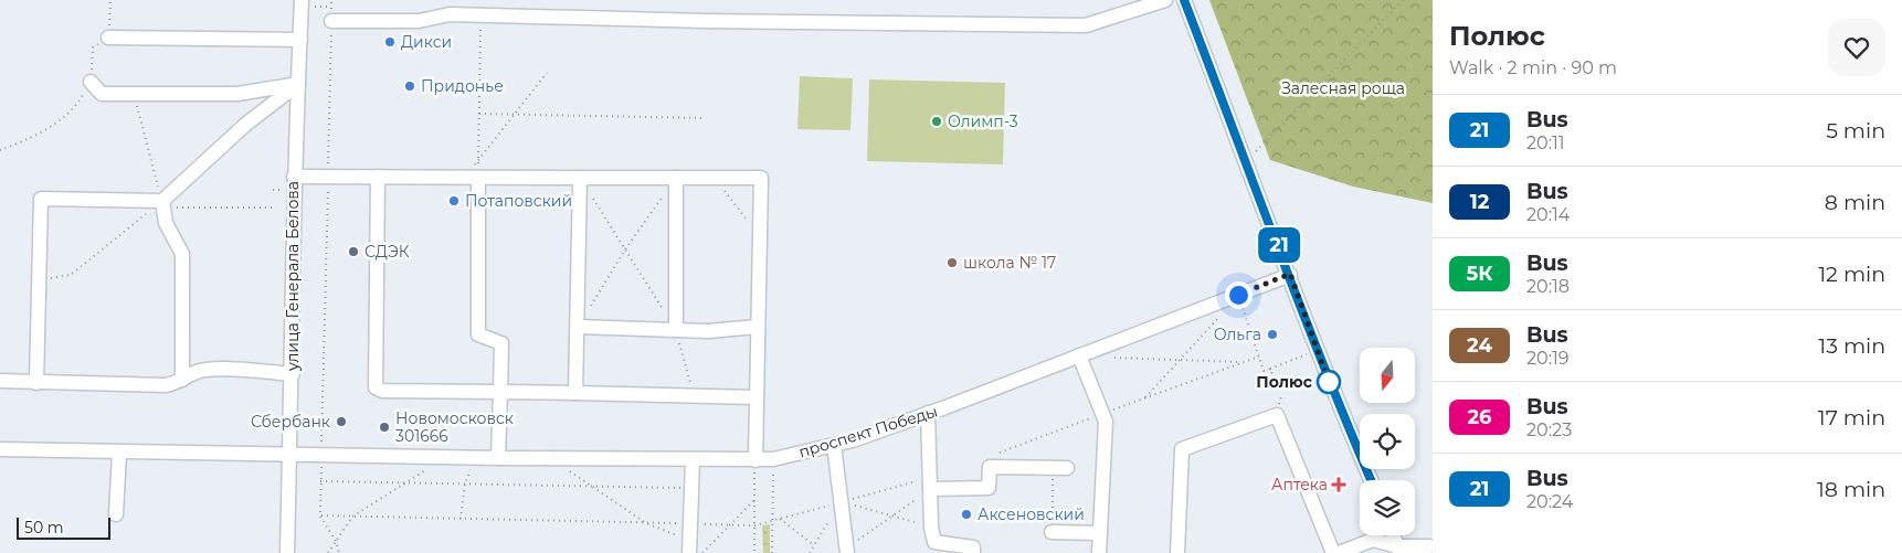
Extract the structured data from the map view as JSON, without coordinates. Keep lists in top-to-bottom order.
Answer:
{
  "streets": {
    "street": ["улица Генерала Белова", "проспект Победы"]
  },
  "crossings": [
    ["улица Генерала Белова", "проспект Победы"]
  ],
  "parks": ["Залесная роща"],
  "places": {
    "other": [
      "Дикси",
      "Придонье",
      "Олимп-3",
      "Потаповский",
      "СДЭК",
      "школа № 17",
      "Ольга",
      "Полюс",
      "Сбербанк",
      "Новомосковск 301666",
      "Аксеновский"
    ],
    "health": ["Аптека"]
  },
  "lines": ["bus line 21"],
  "scale_bar": "50 m",
  "north": "bottom",
  "page": {
    "on_map": "21",
    "heading": ["Полюс", "Walk · 2 min · 90 m"],
    "list": [
      {
        "mark": "21",
        "name": "Bus",
        "note": "20:11",
        "value": "5 min"
      },
      {
        "mark": "12",
        "name": "Bus",
        "note": "20:14",
        "value": "8 min"
      },
      {
        "mark": "5К",
        "name": "Bus",
        "note": "20:18",
        "value": "12 min"
      },
      {
        "mark": "24",
        "name": "Bus",
        "note": "20:19",
        "value": "13 min"
      },
      {
        "mark": "26",
        "name": "Bus",
        "note": "20:23",
        "value": "17 min"
      },
      {
        "mark": "21",
        "name": "Bus",
        "note": "20:24",
        "value": "18 min"
      }
    ],
    "scale": "50 m"
  }
}
